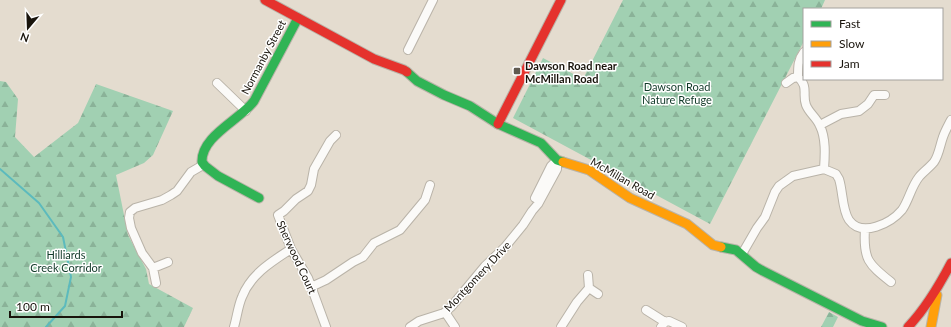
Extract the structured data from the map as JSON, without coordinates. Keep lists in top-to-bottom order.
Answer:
{
  "streets": {
    "street": [
      "Normanby Street",
      "McMillan Road",
      "Sherwood Court",
      "Montgomery Drive"
    ]
  },
  "crossings": [
    ["Normanby Street", "McMillan Road"],
    ["McMillan Road", "Montgomery Drive"]
  ],
  "parks": ["Dawson Road Nature Refuge", "Hilliards Creek Corridor"],
  "places": {
    "transit": ["Dawson Road near McMillan Road"]
  },
  "legend": ["Fast", "Slow", "Jam"],
  "scale_bar": "100 m",
  "north": "bottom"
}
